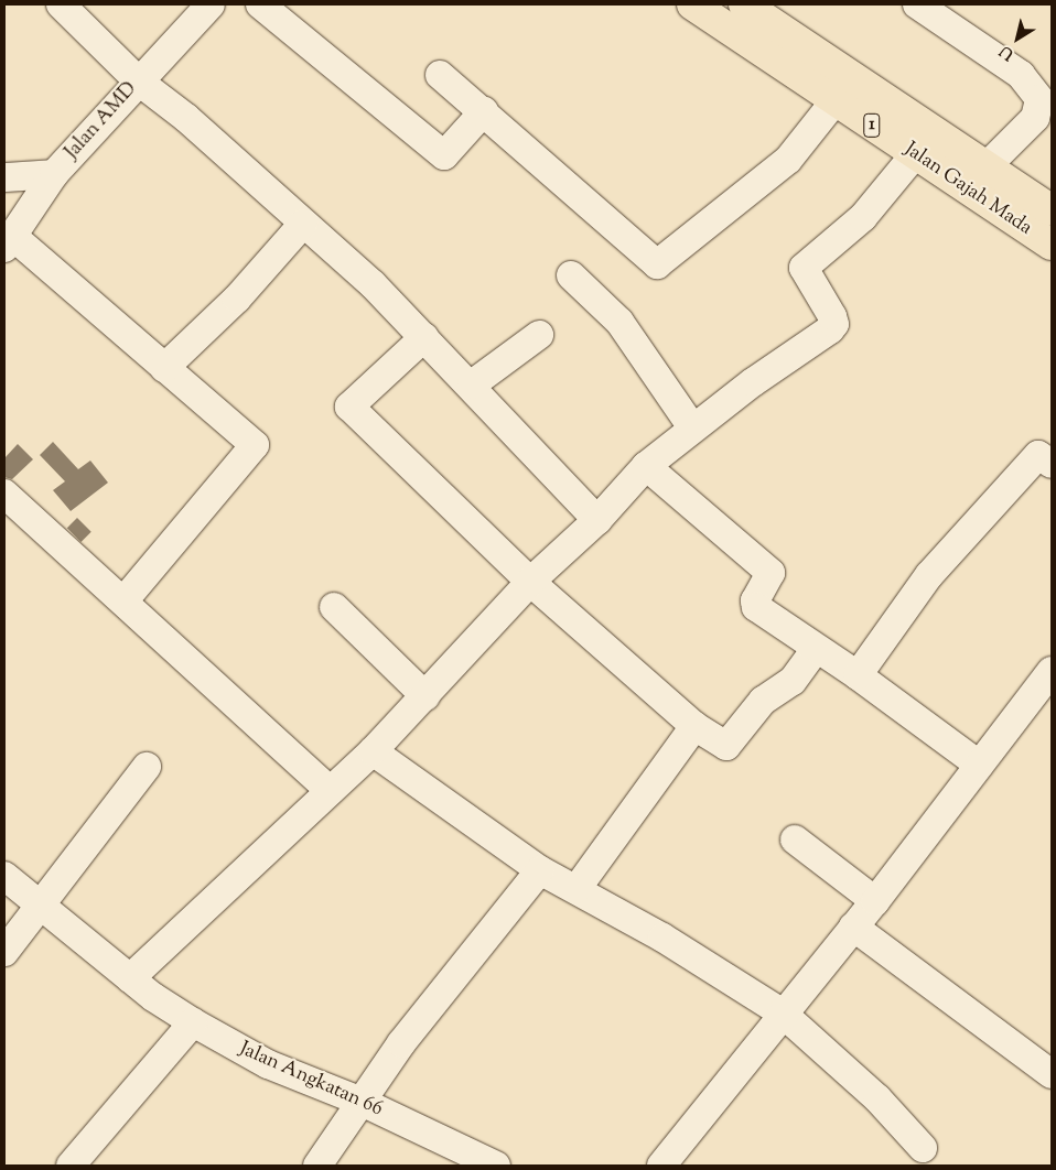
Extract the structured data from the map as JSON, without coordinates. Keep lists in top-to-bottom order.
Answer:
{
  "streets": {
    "highway": ["1", "Jalan Gajah Mada"],
    "street": ["Jalan AMD", "Jalan Angkatan 66"]
  },
  "north": "bottom left"
}
